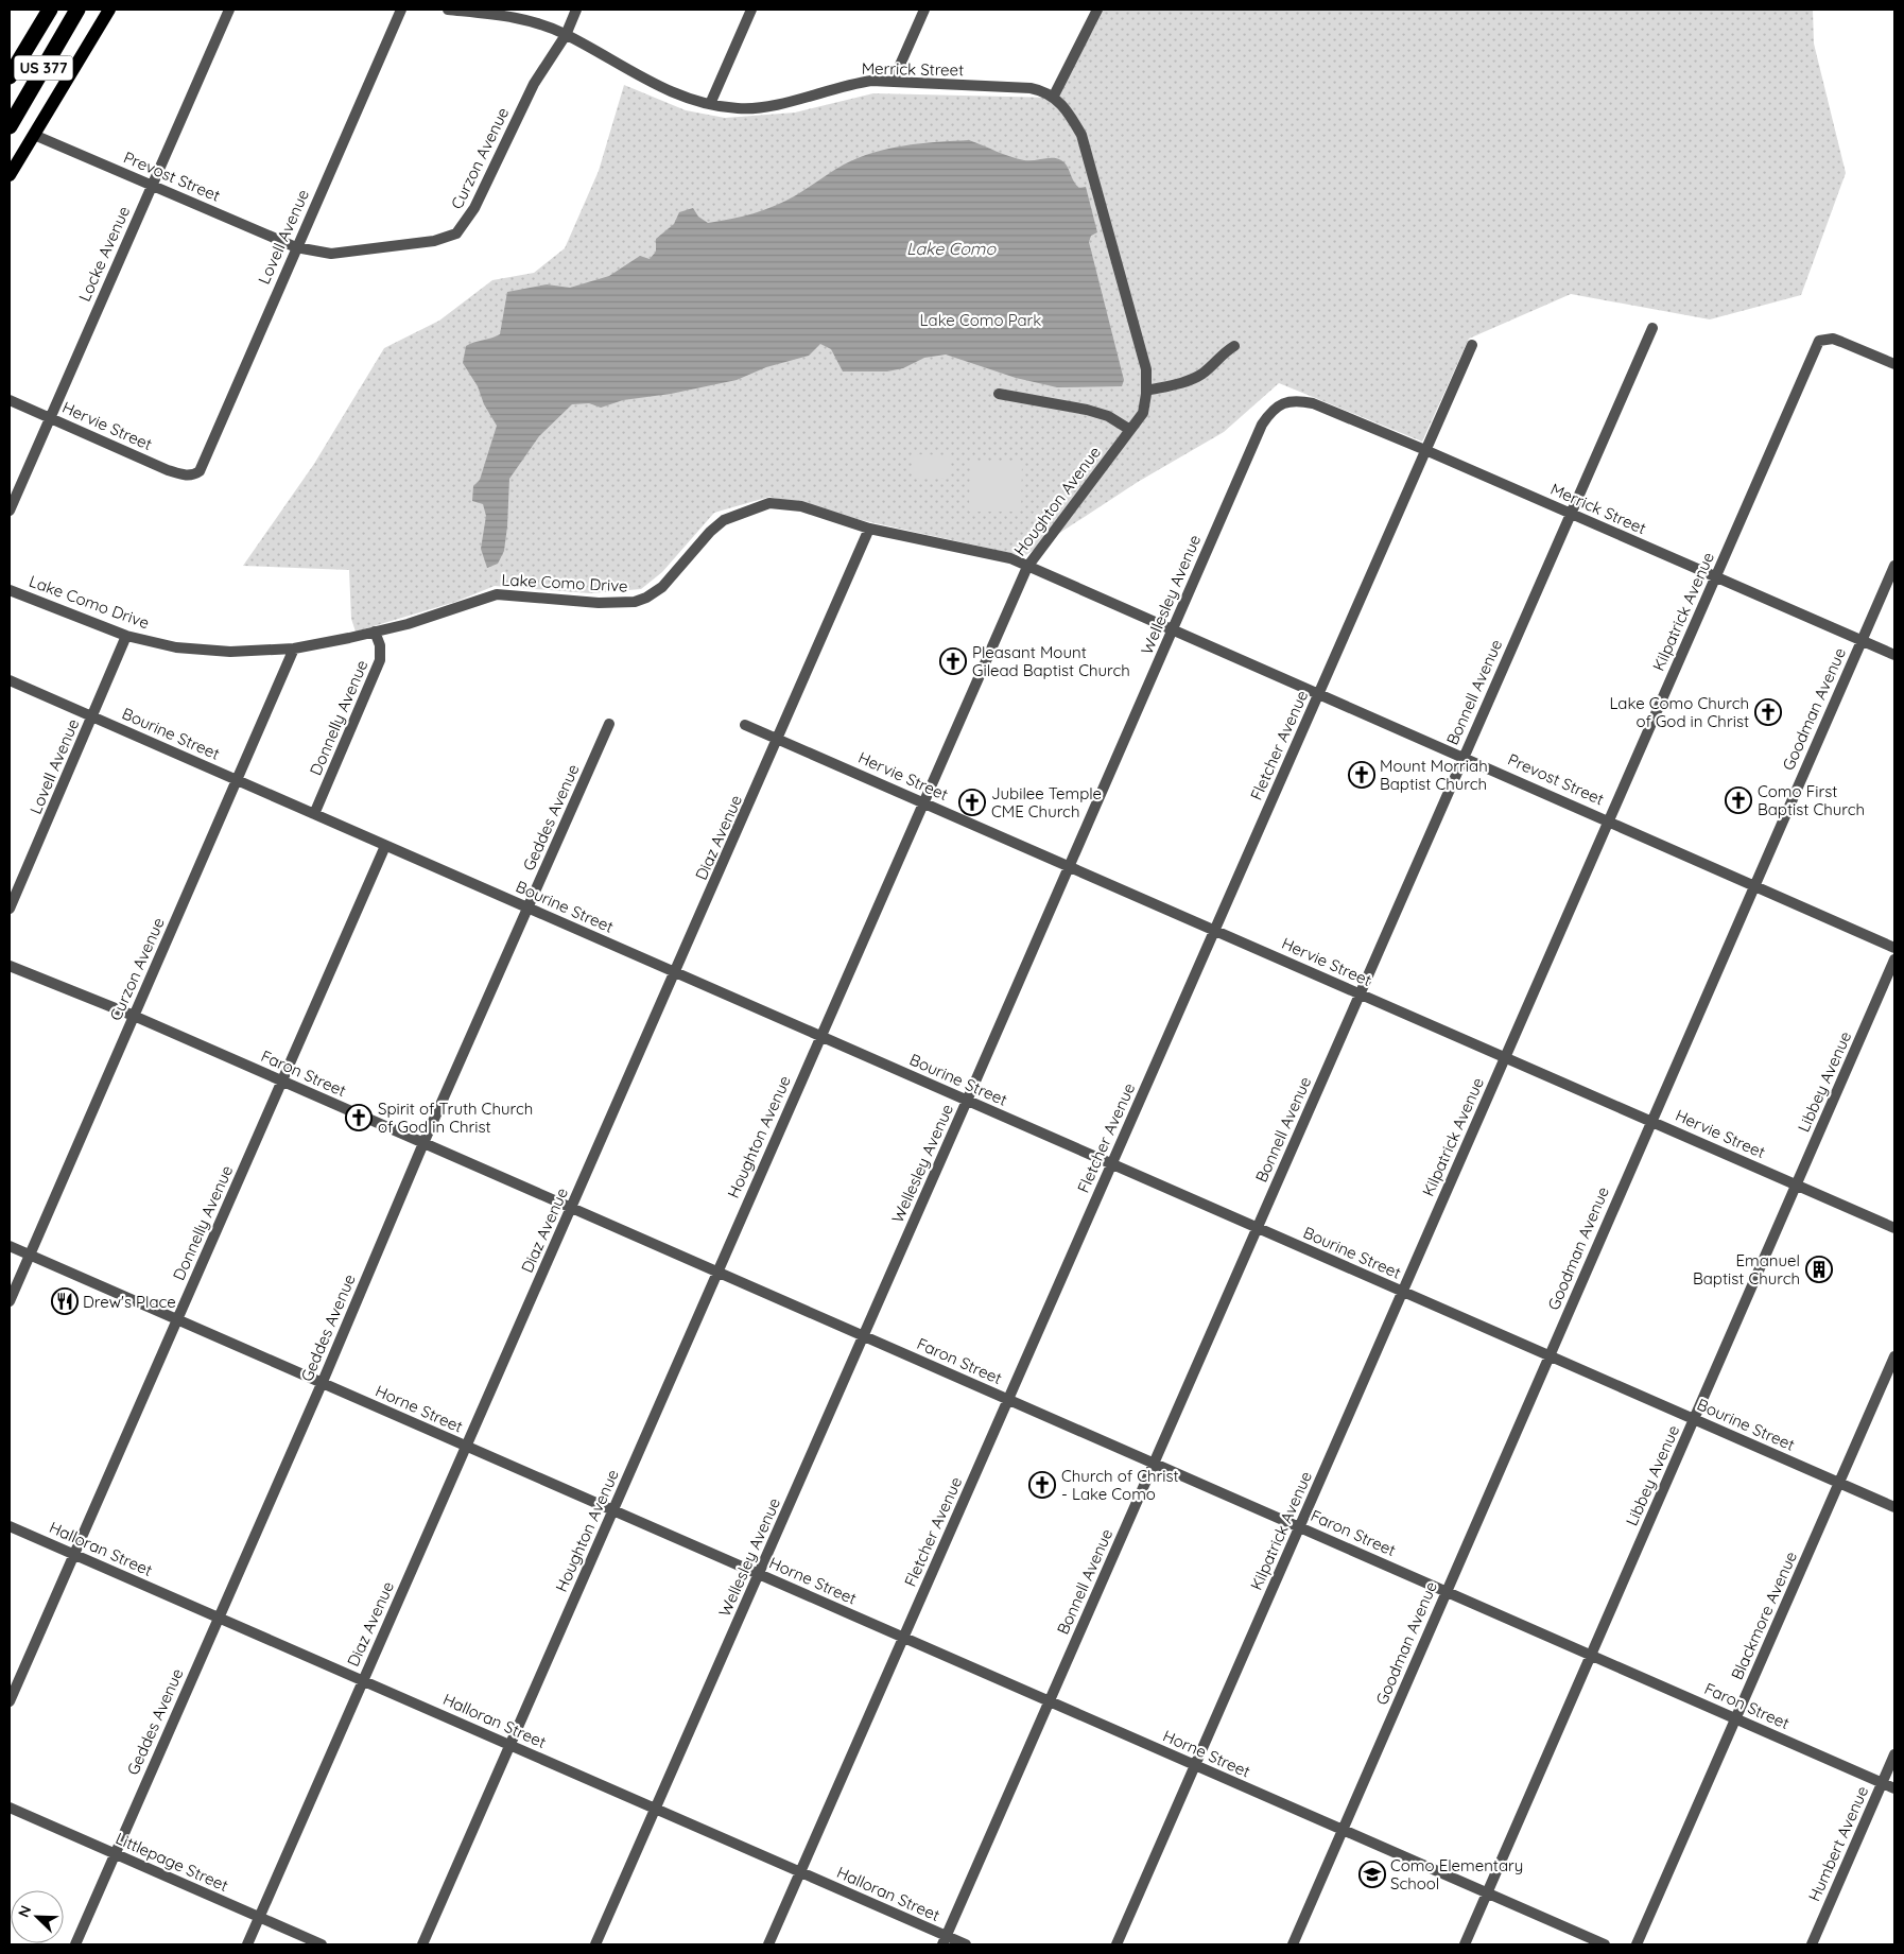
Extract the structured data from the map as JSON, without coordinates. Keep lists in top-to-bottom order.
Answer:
{
  "streets": {
    "highway": ["US 377"],
    "street": [
      "Merrick Street",
      "Curzon Avenue",
      "Prevost Street",
      "Lovell Avenue",
      "Locke Avenue",
      "Hervie Street",
      "Houghton Avenue",
      "Lake Como Drive",
      "Wellesley Avenue",
      "Kilpatrick Avenue",
      "Bonnell Avenue",
      "Goodman Avenue",
      "Donnelly Avenue",
      "Bourine Street",
      "Fletcher Avenue",
      "Geddes Avenue",
      "Diaz Avenue",
      "Faron Street",
      "Libbey Avenue",
      "Horne Street",
      "Halloran Street",
      "Blackmore Avenue",
      "Humbert Avenue",
      "Littlepage Street"
    ]
  },
  "crossings": [
    ["Merrick Street", "Curzon Avenue"],
    ["Merrick Street", "Houghton Avenue"],
    ["Merrick Street", "Wellesley Avenue"],
    ["Merrick Street", "Kilpatrick Avenue"],
    ["Merrick Street", "Bonnell Avenue"],
    ["Merrick Street", "Goodman Avenue"],
    ["Merrick Street", "Fletcher Avenue"],
    ["Curzon Avenue", "Prevost Street"],
    ["Curzon Avenue", "Lovell Avenue"],
    ["Curzon Avenue", "Lake Como Drive"],
    ["Curzon Avenue", "Bourine Street"],
    ["Curzon Avenue", "Faron Street"],
    ["Curzon Avenue", "Horne Street"],
    ["Prevost Street", "Lovell Avenue"],
    ["Prevost Street", "Locke Avenue"],
    ["Prevost Street", "Houghton Avenue"],
    ["Prevost Street", "Lake Como Drive"],
    ["Prevost Street", "Wellesley Avenue"],
    ["Prevost Street", "Kilpatrick Avenue"],
    ["Prevost Street", "Bonnell Avenue"],
    ["Prevost Street", "Goodman Avenue"],
    ["Prevost Street", "Fletcher Avenue"],
    ["Lovell Avenue", "Hervie Street"],
    ["Lovell Avenue", "Lake Como Drive"],
    ["Lovell Avenue", "Bourine Street"],
    ["Locke Avenue", "Hervie Street"],
    ["Hervie Street", "Houghton Avenue"],
    ["Hervie Street", "Wellesley Avenue"],
    ["Hervie Street", "Kilpatrick Avenue"],
    ["Hervie Street", "Bonnell Avenue"],
    ["Hervie Street", "Goodman Avenue"],
    ["Hervie Street", "Fletcher Avenue"],
    ["Hervie Street", "Diaz Avenue"],
    ["Hervie Street", "Libbey Avenue"],
    ["Houghton Avenue", "Lake Como Drive"],
    ["Houghton Avenue", "Bourine Street"],
    ["Houghton Avenue", "Faron Street"],
    ["Houghton Avenue", "Horne Street"],
    ["Houghton Avenue", "Halloran Street"],
    ["Lake Como Drive", "Donnelly Avenue"],
    ["Lake Como Drive", "Diaz Avenue"],
    ["Wellesley Avenue", "Bourine Street"],
    ["Wellesley Avenue", "Faron Street"],
    ["Wellesley Avenue", "Horne Street"],
    ["Wellesley Avenue", "Halloran Street"],
    ["Kilpatrick Avenue", "Bourine Street"],
    ["Kilpatrick Avenue", "Faron Street"],
    ["Kilpatrick Avenue", "Horne Street"],
    ["Bonnell Avenue", "Bourine Street"],
    ["Bonnell Avenue", "Faron Street"],
    ["Bonnell Avenue", "Horne Street"],
    ["Bonnell Avenue", "Halloran Street"],
    ["Goodman Avenue", "Bourine Street"],
    ["Goodman Avenue", "Faron Street"],
    ["Goodman Avenue", "Horne Street"],
    ["Donnelly Avenue", "Bourine Street"],
    ["Donnelly Avenue", "Faron Street"],
    ["Donnelly Avenue", "Horne Street"],
    ["Donnelly Avenue", "Halloran Street"],
    ["Bourine Street", "Fletcher Avenue"],
    ["Bourine Street", "Geddes Avenue"],
    ["Bourine Street", "Diaz Avenue"],
    ["Bourine Street", "Libbey Avenue"],
    ["Bourine Street", "Blackmore Avenue"],
    ["Fletcher Avenue", "Faron Street"],
    ["Fletcher Avenue", "Horne Street"],
    ["Fletcher Avenue", "Halloran Street"],
    ["Geddes Avenue", "Faron Street"],
    ["Geddes Avenue", "Horne Street"],
    ["Geddes Avenue", "Halloran Street"],
    ["Geddes Avenue", "Littlepage Street"],
    ["Diaz Avenue", "Faron Street"],
    ["Diaz Avenue", "Horne Street"],
    ["Diaz Avenue", "Halloran Street"],
    ["Diaz Avenue", "Littlepage Street"],
    ["Faron Street", "Libbey Avenue"],
    ["Faron Street", "Blackmore Avenue"],
    ["Faron Street", "Humbert Avenue"],
    ["Libbey Avenue", "Horne Street"]
  ],
  "water": ["Lake Como"],
  "parks": ["Lake Como Park"],
  "places": {
    "church": [
      "Pleasant Mount Gilead Baptist Church",
      "Lake Como Church of God in Christ",
      "Mount Morriah Baptist Church",
      "Como First Baptist Church",
      "Jubilee Temple CME Church",
      "Spirit of Truth Church of God in Christ",
      "Church of Christ - Lake Como"
    ],
    "building": ["Emanuel Baptist Church"],
    "restaurant": ["Drew's Place"],
    "school or university": ["Como Elementary School"]
  },
  "north": "top left"
}
